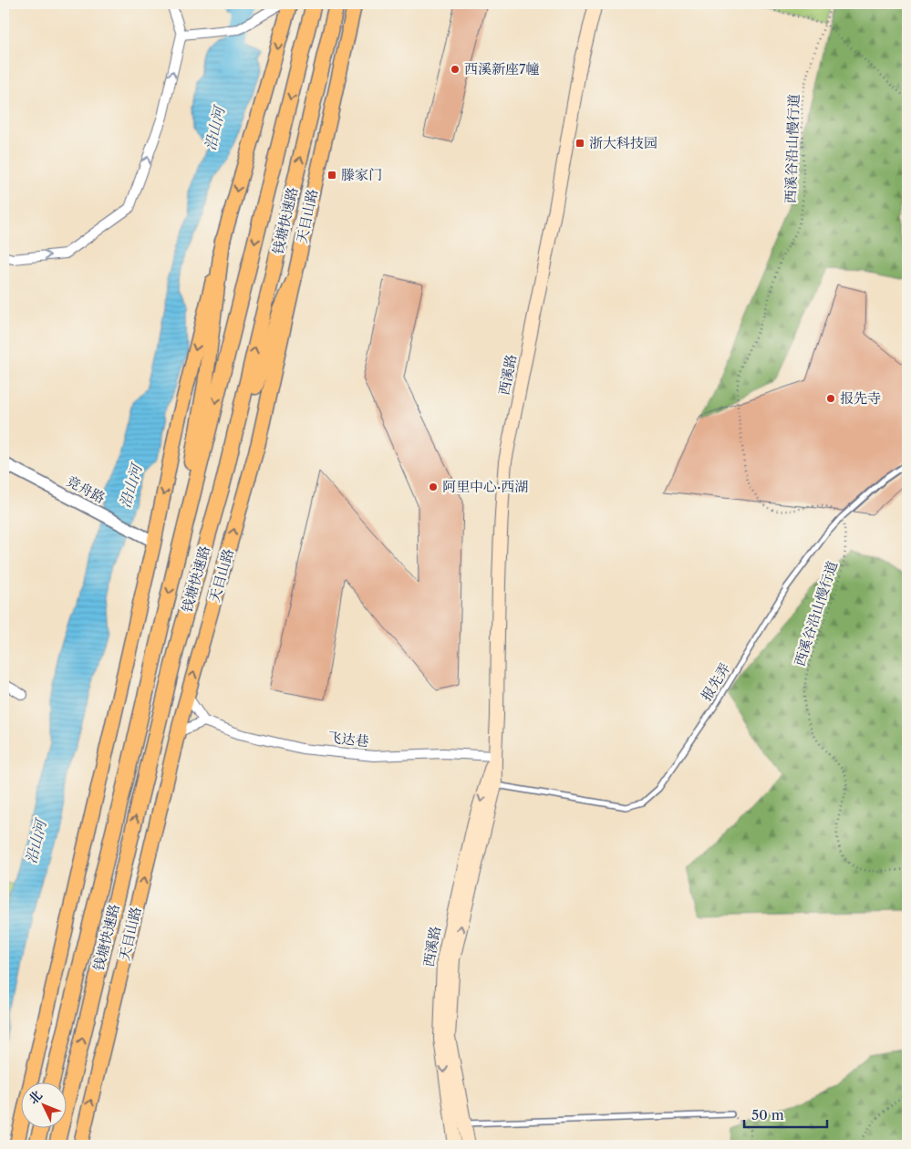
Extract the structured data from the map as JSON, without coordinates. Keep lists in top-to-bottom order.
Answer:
{
  "streets": {
    "highway": ["钱塘快速路"],
    "main road": ["天目山路", "西溪路"],
    "street": ["竞舟路", "飞达巷"],
    "lane": ["报先弄"],
    "path": ["西溪谷沿山慢行道"]
  },
  "crossings": [
    ["西溪谷沿山慢行道", "报先弄"],
    ["西溪路", "报先弄"],
    ["西溪路", "飞达巷"]
  ],
  "water": ["沿山河"],
  "places": {
    "other": ["西溪新座7幢", "报先寺", "阿里中心·西湖"],
    "transit": ["浙大科技园", "滕家门"]
  },
  "scale_bar": "50 m",
  "north": "top left"
}
